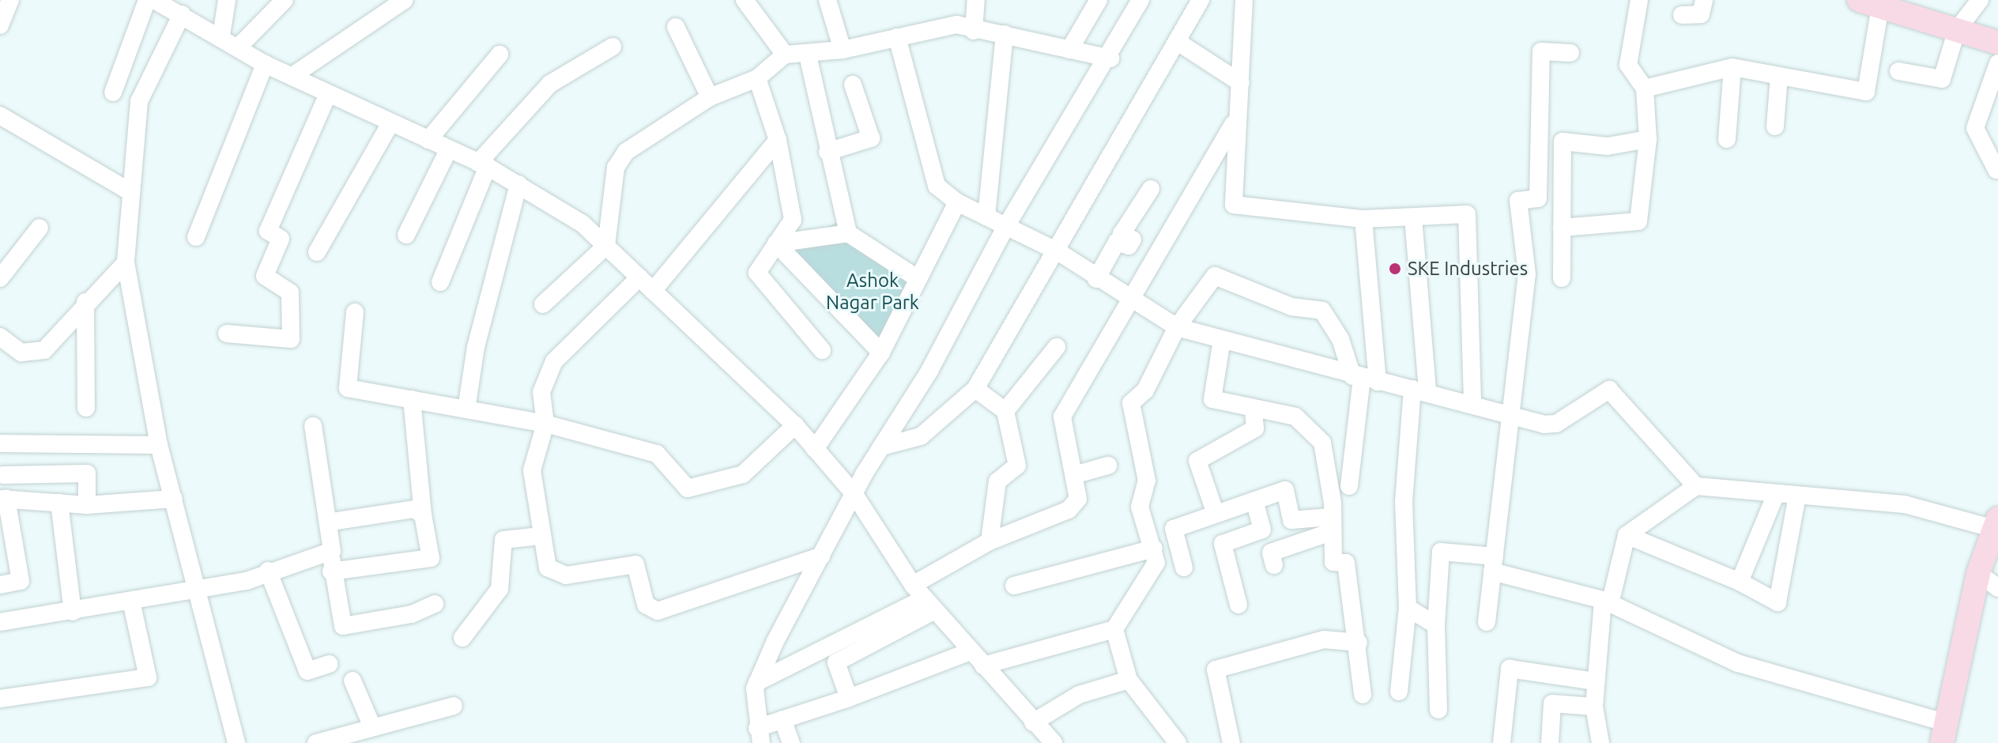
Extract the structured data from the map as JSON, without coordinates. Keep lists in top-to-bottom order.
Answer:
{
  "parks": ["Ashok Nagar Park"],
  "places": ["SKE Industries"]
}
